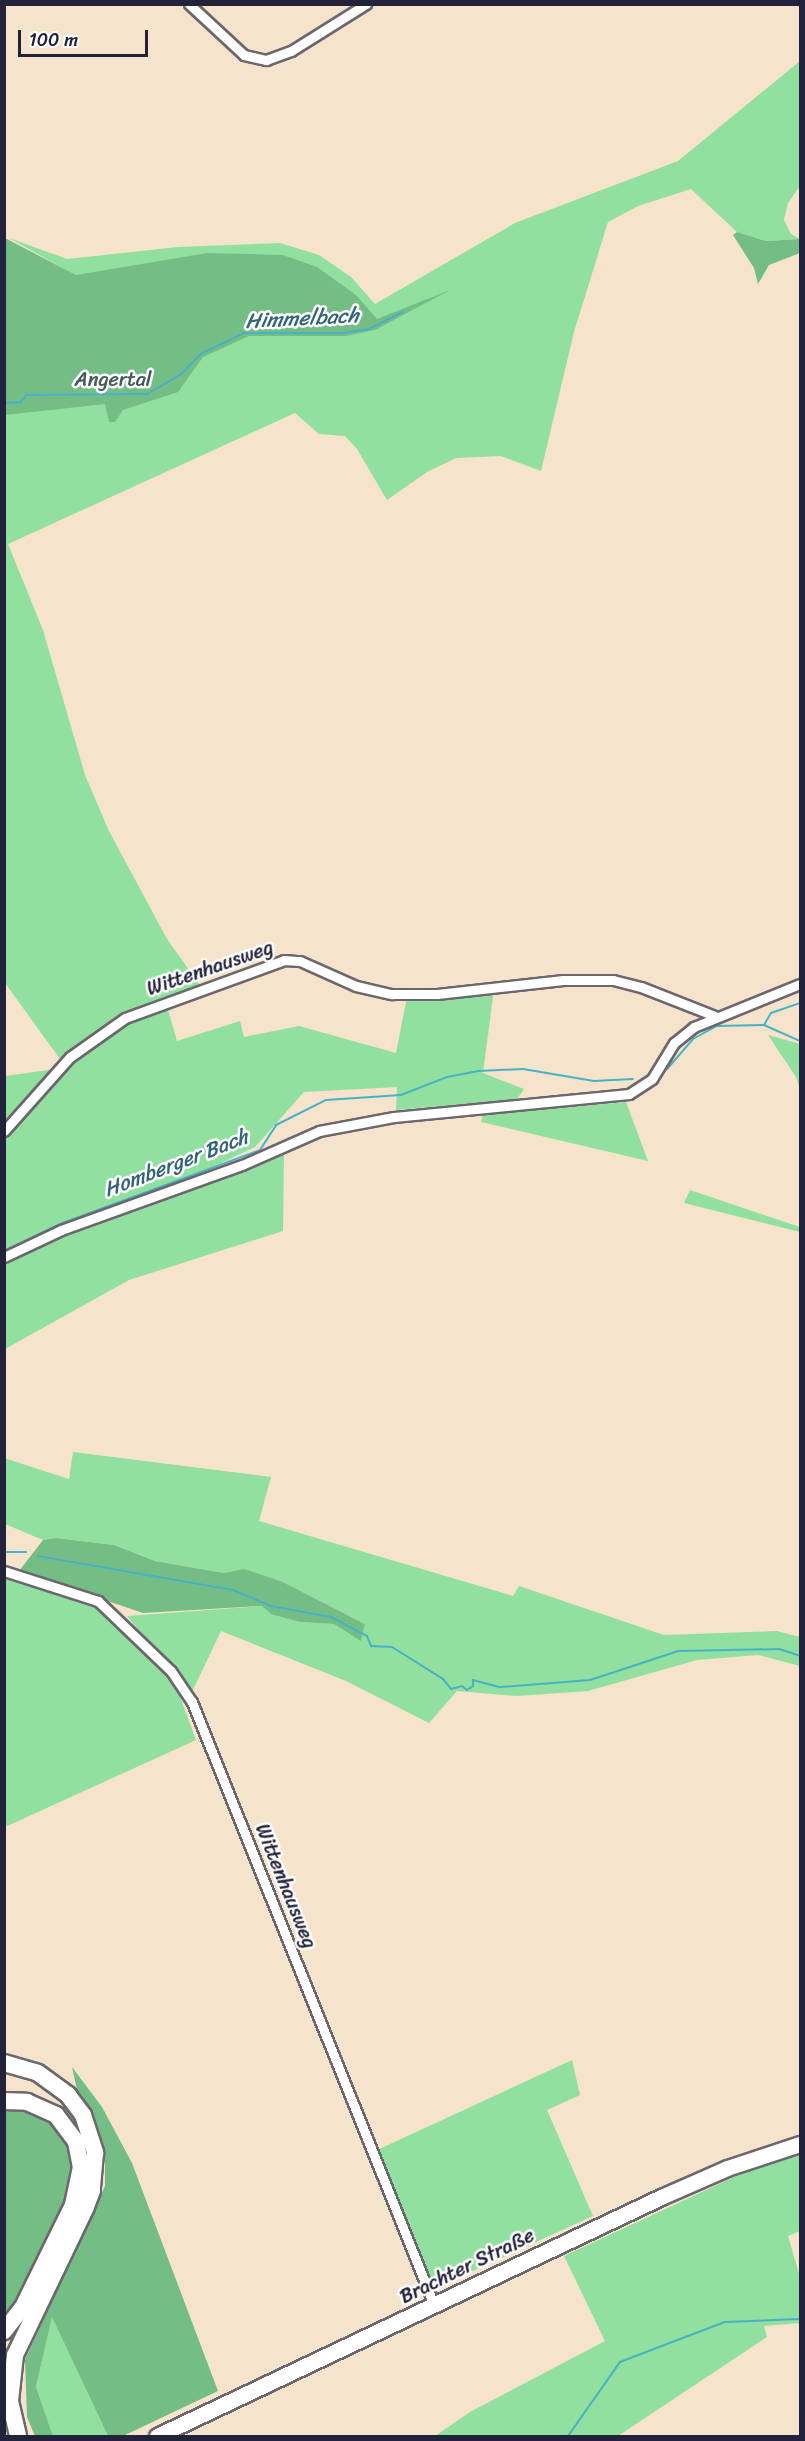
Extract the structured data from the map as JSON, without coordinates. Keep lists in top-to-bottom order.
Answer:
{
  "streets": {
    "main road": ["Brachter Straße"],
    "street": ["Wittenhausweg"]
  },
  "crossings": [
    ["Wittenhausweg", "Brachter Straße"]
  ],
  "water": ["Himmelbach", "Homberger Bach"],
  "parks": ["Angertal"],
  "scale_bar": "100 m"
}
